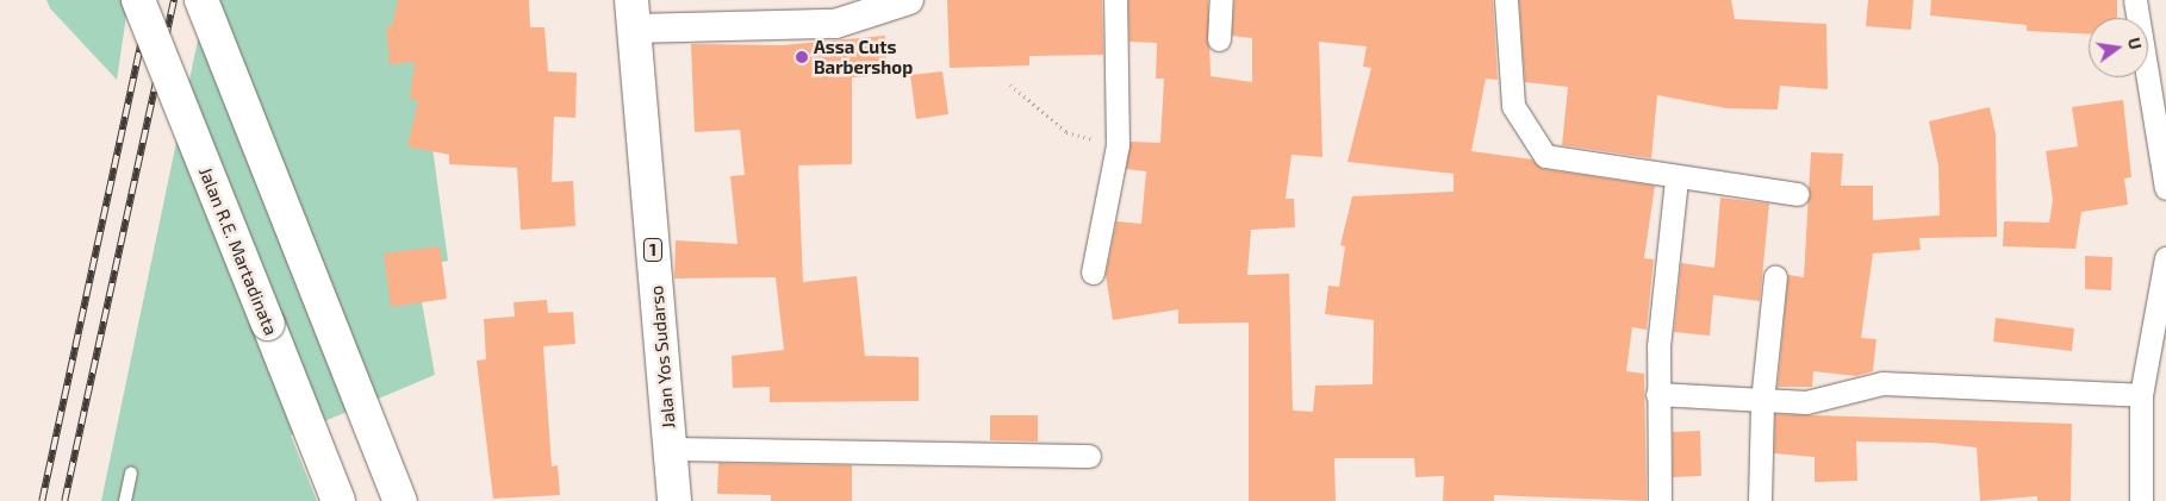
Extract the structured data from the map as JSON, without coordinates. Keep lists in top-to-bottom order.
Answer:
{
  "streets": {
    "highway": ["1", "Jalan R.E. Martadinata", "Jalan Yos Sudarso"]
  },
  "places": ["Assa Cuts Barbershop"],
  "north": "right"
}
